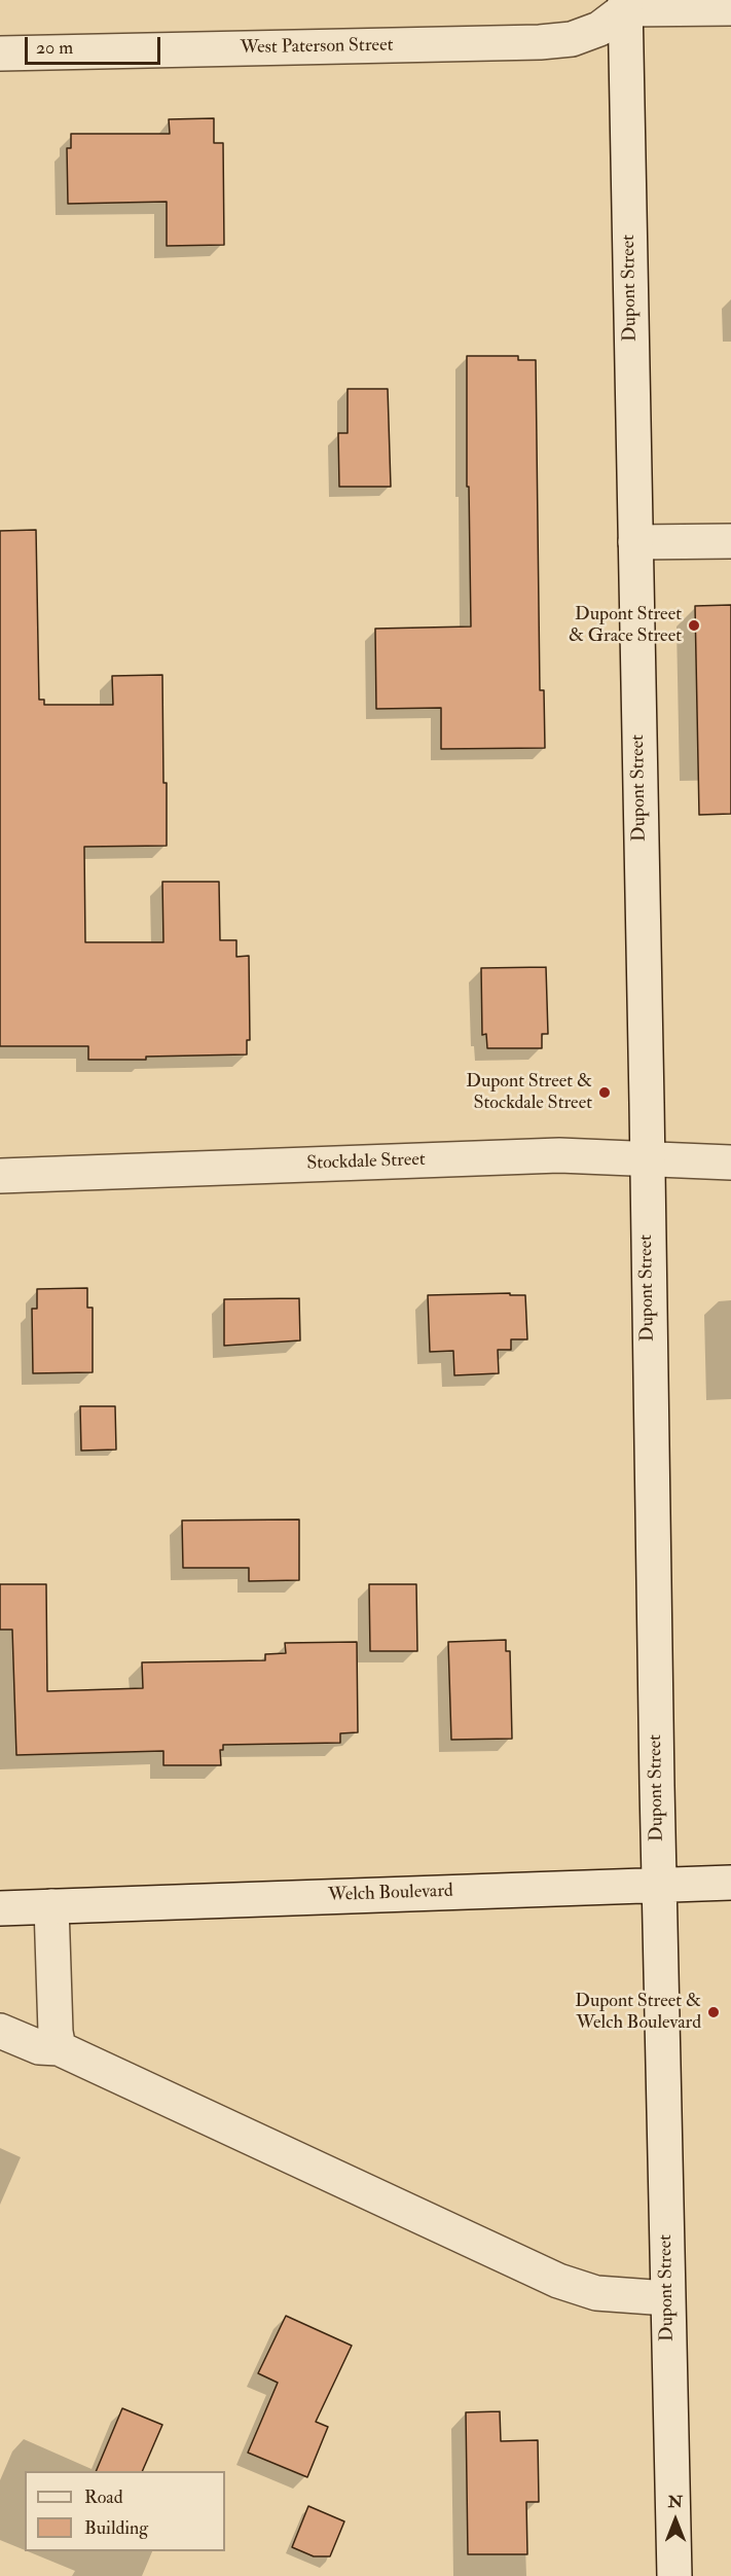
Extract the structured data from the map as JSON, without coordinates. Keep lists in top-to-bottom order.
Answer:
{
  "streets": {
    "street": [
      "West Paterson Street",
      "Dupont Street",
      "Stockdale Street",
      "Welch Boulevard"
    ]
  },
  "crossings": [
    ["West Paterson Street", "Dupont Street"],
    ["Dupont Street", "Stockdale Street"],
    ["Dupont Street", "Welch Boulevard"]
  ],
  "places": ["Dupont Street & Grace Street", "Dupont Street & Stockdale Street", "Dupont Street & Welch Boulevard"],
  "legend": ["Road", "Building"],
  "scale_bar": "20 m",
  "north": "top"
}
